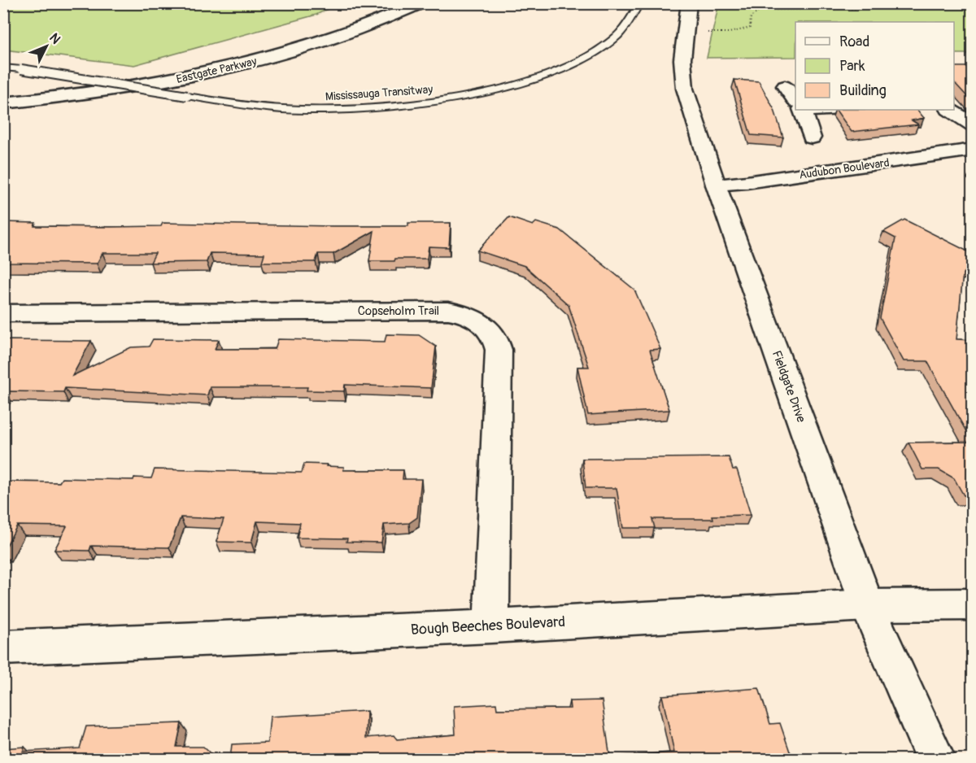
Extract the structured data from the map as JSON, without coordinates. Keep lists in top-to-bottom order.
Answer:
{
  "streets": {
    "street": [
      "Eastgate Parkway",
      "Audubon Boulevard",
      "Copseholm Trail",
      "Fieldgate Drive",
      "Bough Beeches Boulevard"
    ],
    "lane": ["Mississauga Transitway"]
  },
  "crossings": [
    ["Audubon Boulevard", "Fieldgate Drive"],
    ["Copseholm Trail", "Bough Beeches Boulevard"],
    ["Fieldgate Drive", "Bough Beeches Boulevard"]
  ],
  "legend": ["Road", "Park", "Building"],
  "north": "top right"
}
